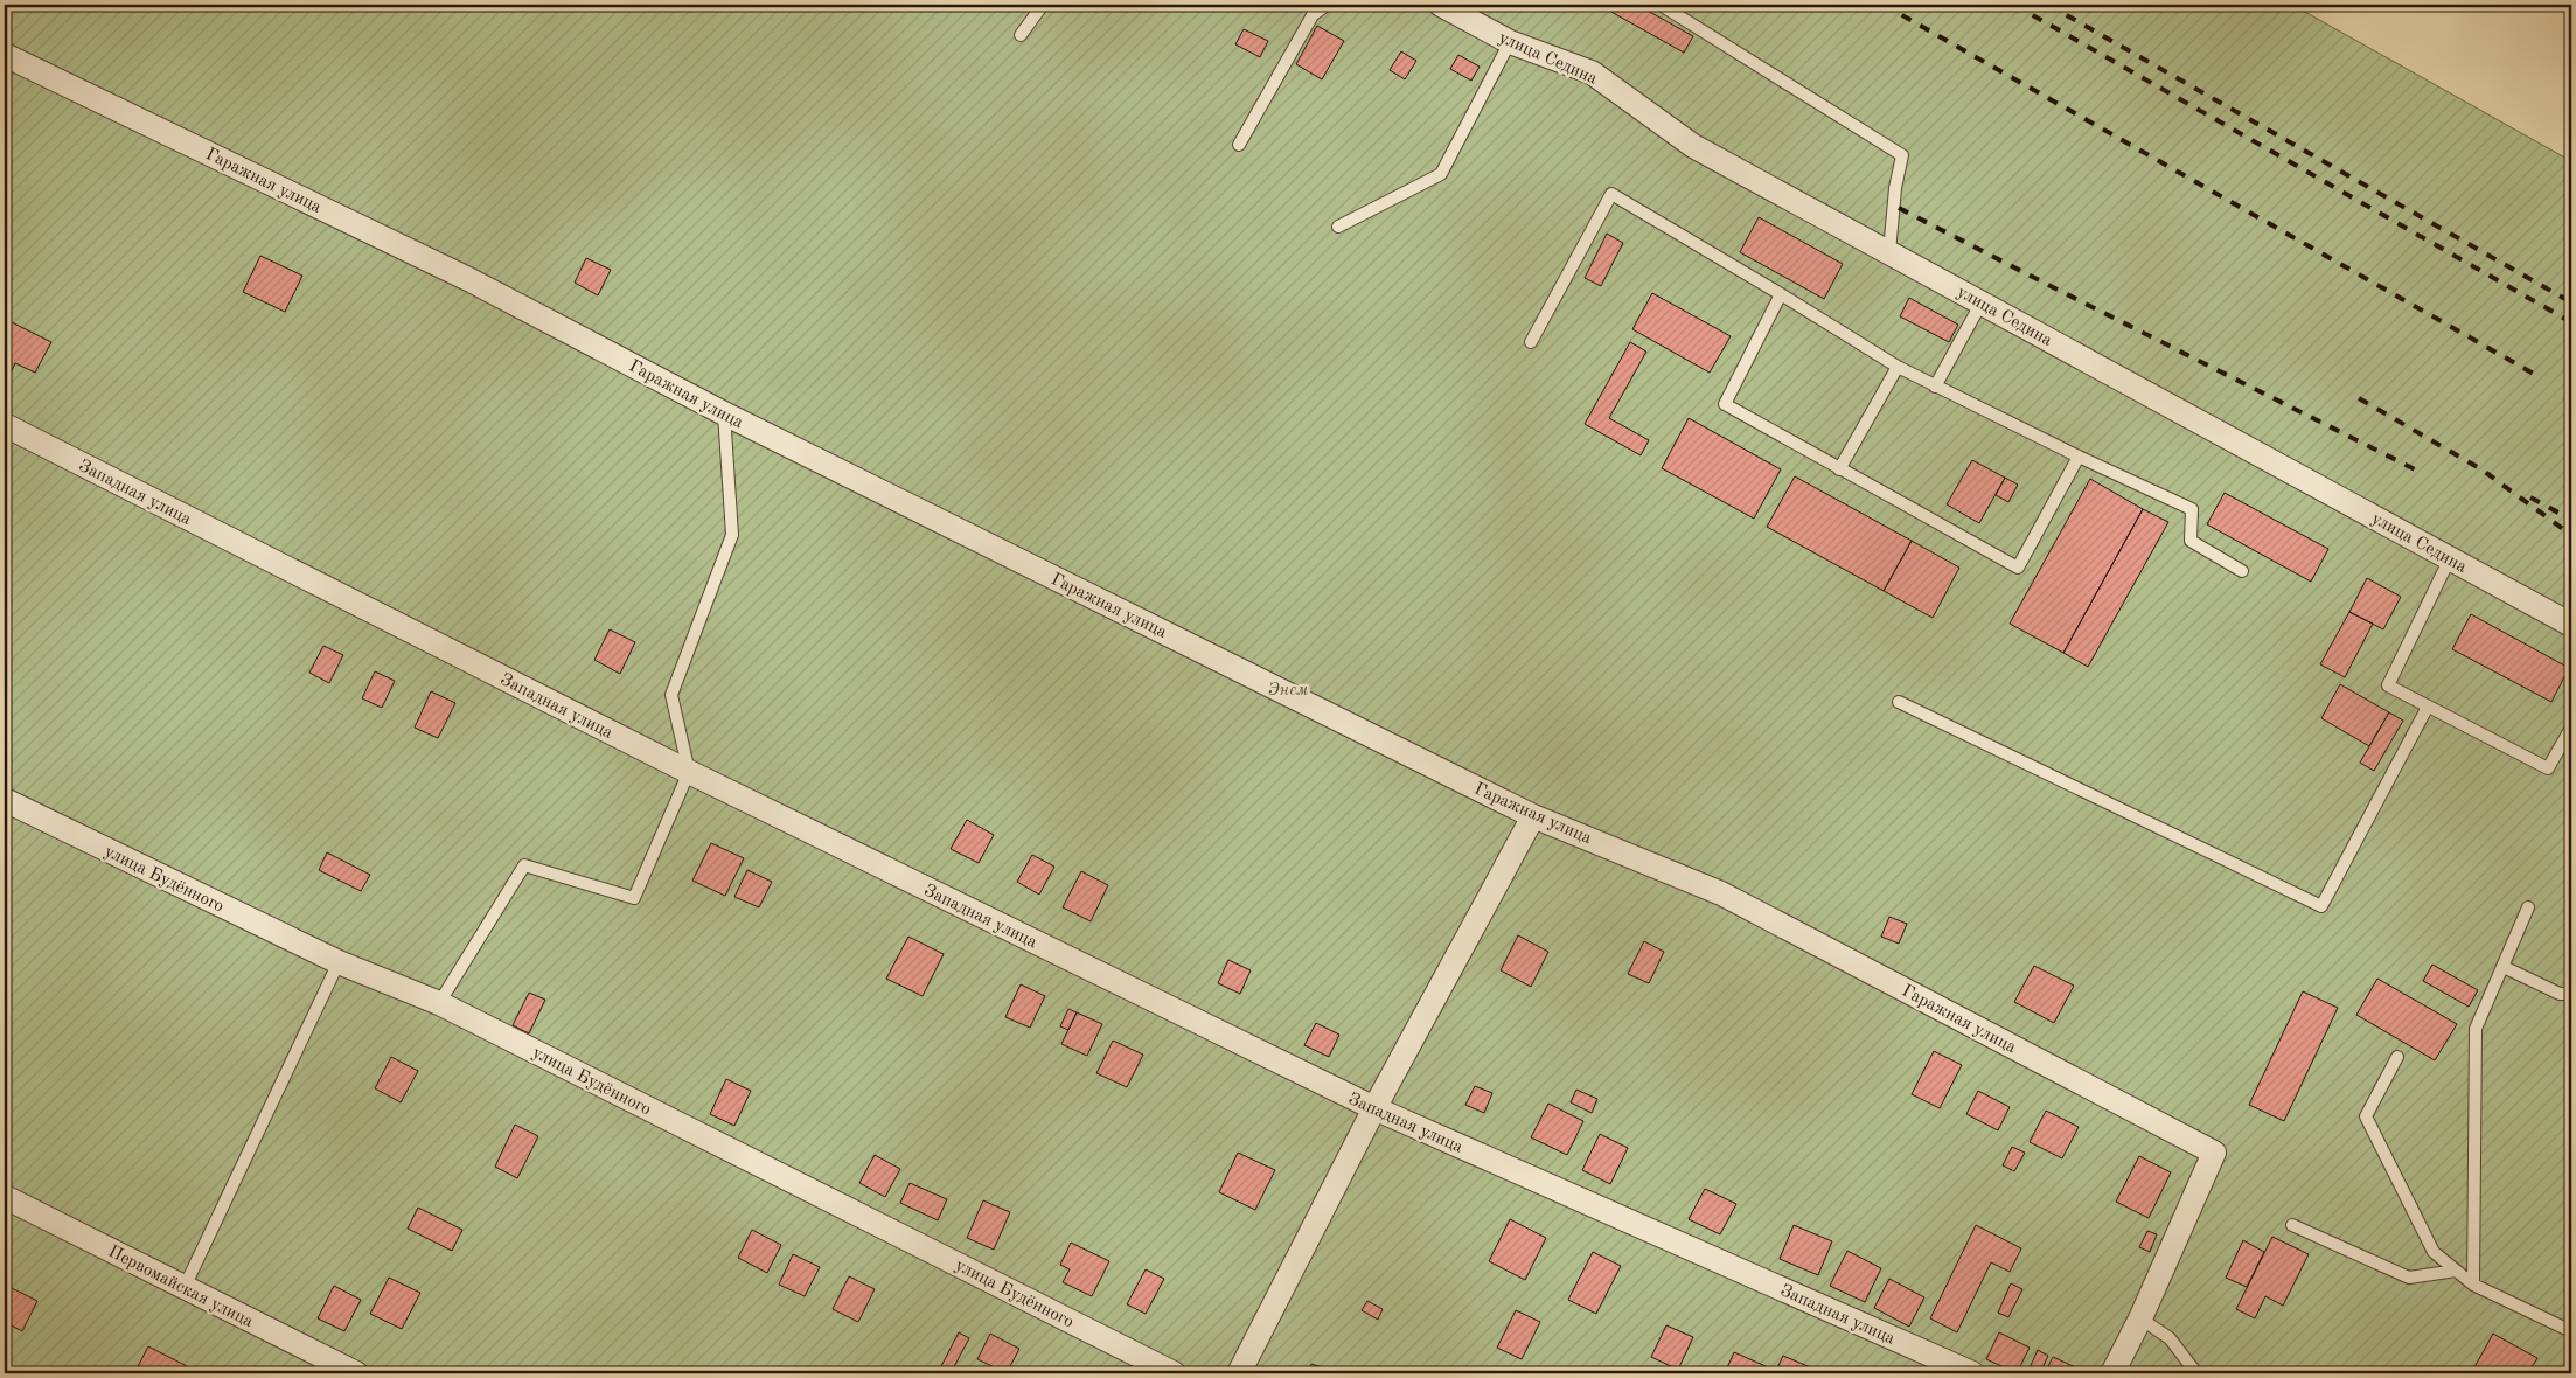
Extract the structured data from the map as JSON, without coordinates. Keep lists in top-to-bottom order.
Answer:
{
  "streets": {
    "street": [
      "улица Седина",
      "Гаражная улица",
      "Западная улица",
      "улица Будённого",
      "Первомайская улица"
    ]
  },
  "parks": ["Энем"]
}
